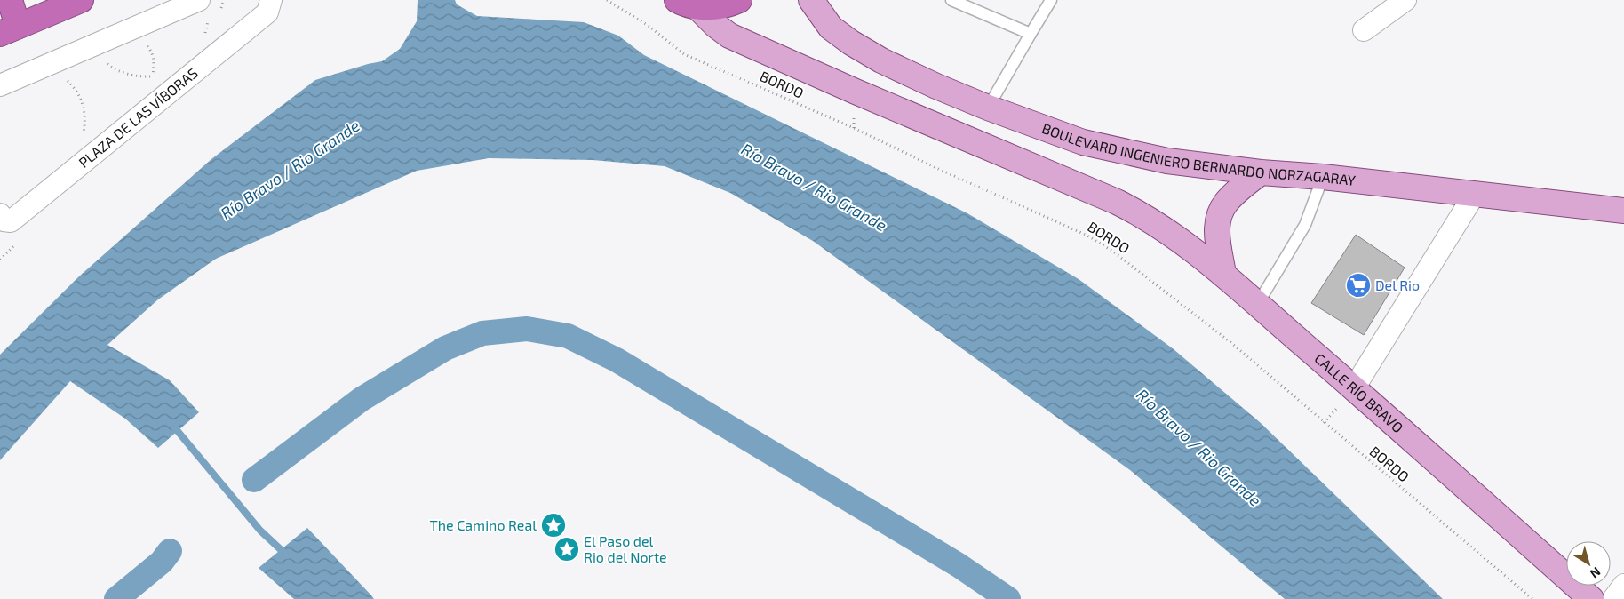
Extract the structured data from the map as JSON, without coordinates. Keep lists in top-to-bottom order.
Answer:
{
  "streets": {
    "main road": ["BOULEVARD INGENIERO BERNARDO NORZAGARAY", "CALLE RÍO BRAVO"],
    "street": ["PLAZA DE LAS VÍBORAS"],
    "path": ["BORDO"]
  },
  "water": ["Río Bravo / Rio Grande"],
  "places": {
    "supermarket": ["Del Rio"],
    "place": ["The Camino Real", "El Paso del Rio del Norte"]
  },
  "north": "bottom right"
}
